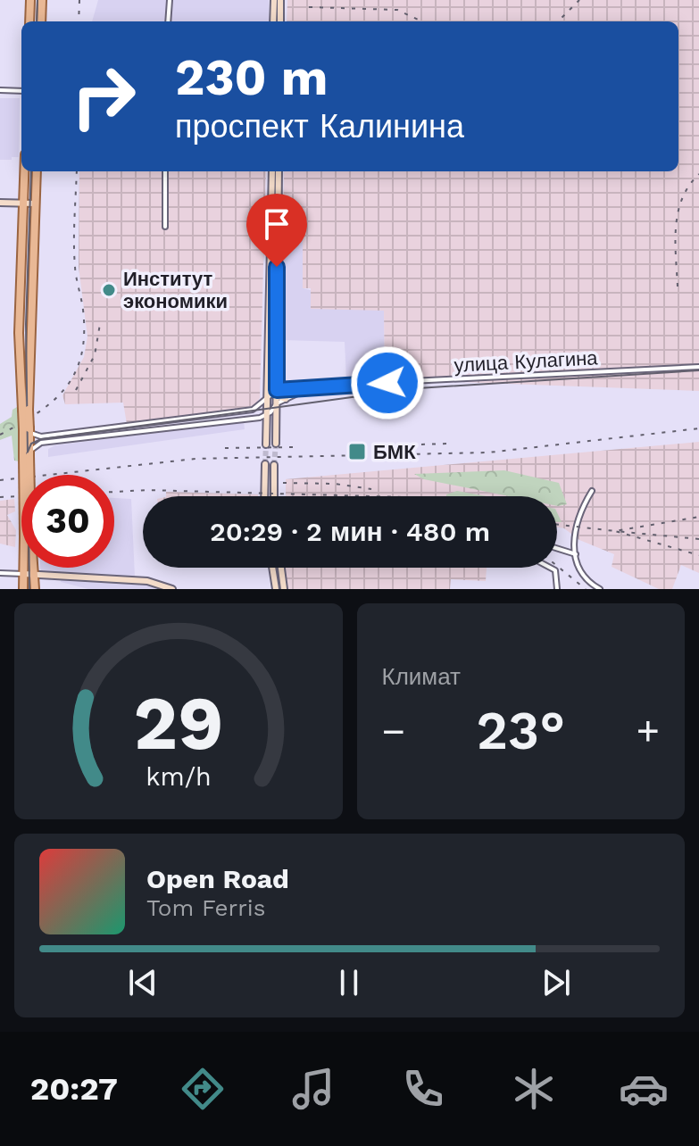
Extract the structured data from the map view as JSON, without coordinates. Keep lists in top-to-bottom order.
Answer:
{
  "streets": {
    "street": ["улица Кулагина"]
  },
  "places": {
    "other": ["Институт экономики"],
    "transit": ["БМК"]
  },
  "page": {
    "turn": ["230 m", "проспект Калинина"],
    "limit": "30",
    "trip": "20:29 · 2 мин · 480 m",
    "tile": "Климат",
    "heat": ["−", "23°", "+"],
    "song": ["Open Road", "Tom Ferris"],
    "tabs": "20:27",
    "gauge": ["29", "km/h"]
  }
}
